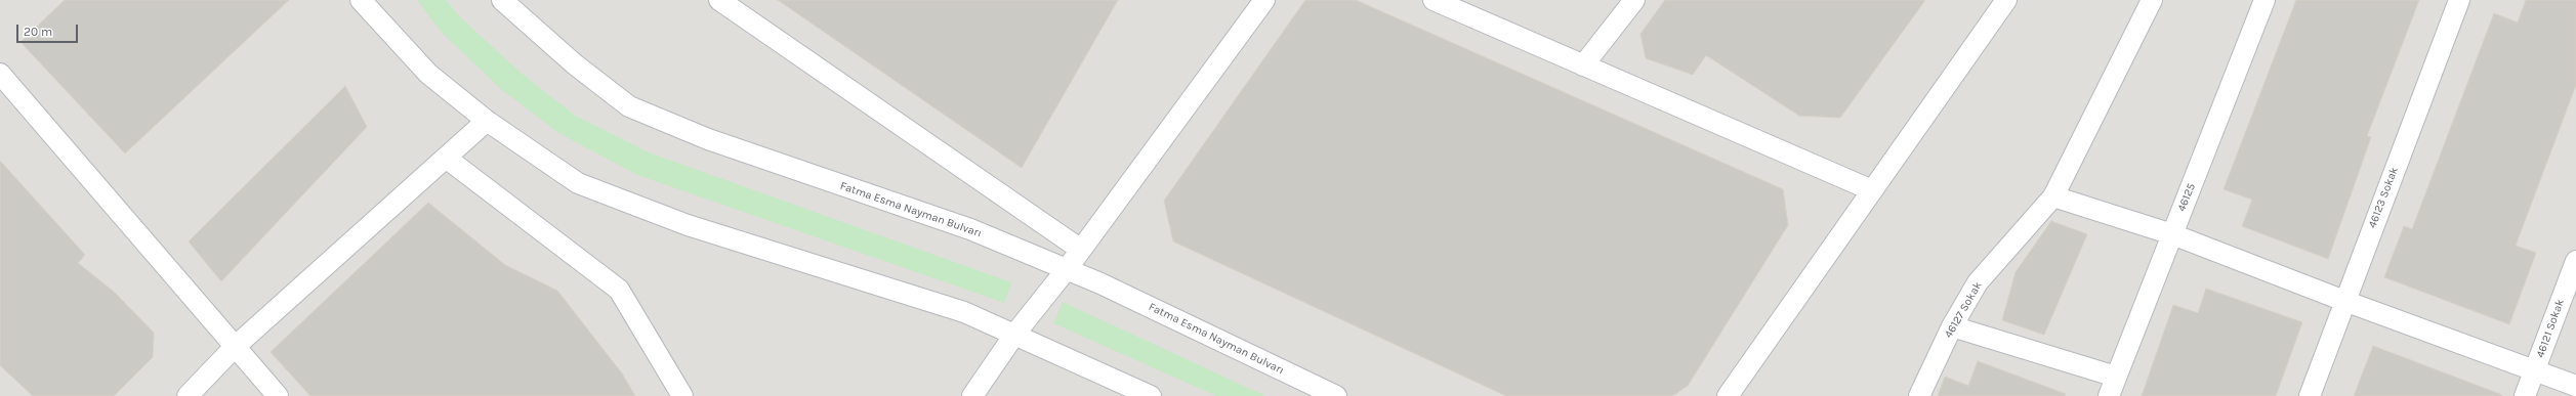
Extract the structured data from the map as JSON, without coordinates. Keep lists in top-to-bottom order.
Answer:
{
  "streets": {
    "street": [
      "46125",
      "46123 Sokak",
      "Fatma Esma Nayman Bulvarı",
      "46127 Sokak",
      "46121 Sokak"
    ]
  },
  "scale_bar": "20 m"
}
